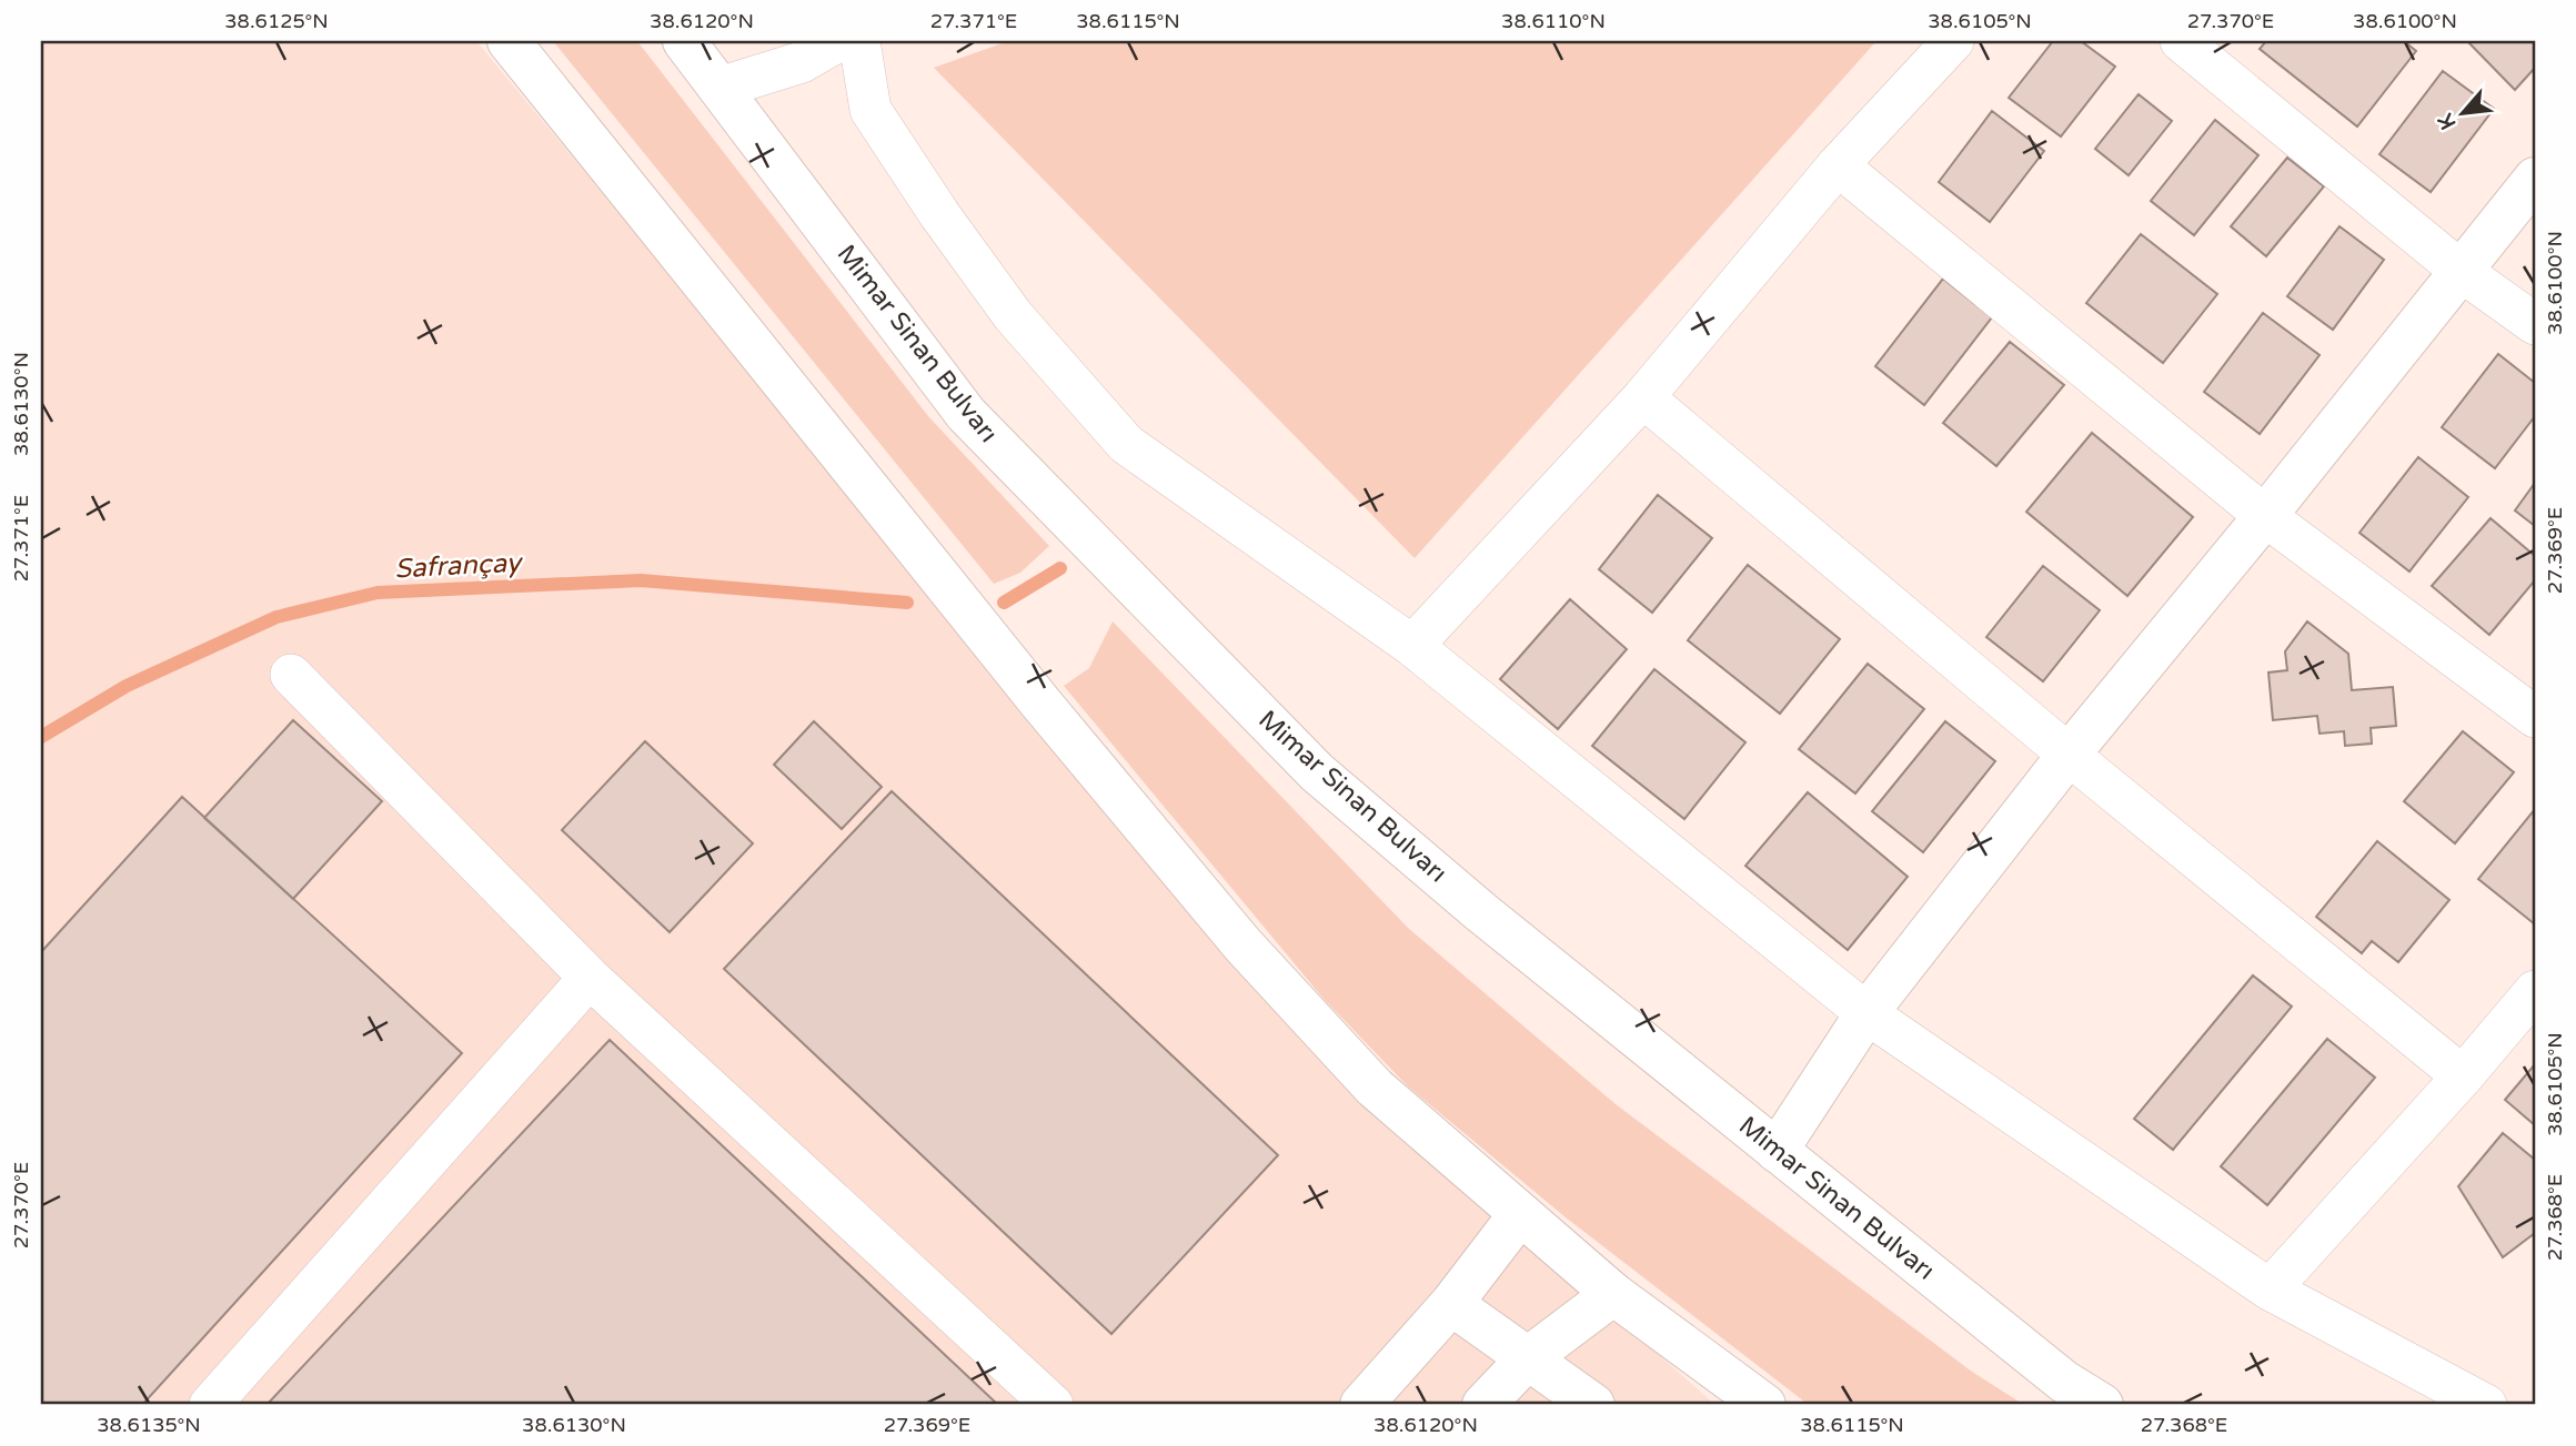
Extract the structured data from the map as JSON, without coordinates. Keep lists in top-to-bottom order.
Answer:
{
  "streets": {
    "main road": ["Mimar Sinan Bulvarı"]
  },
  "water": ["Safrançay"],
  "north": "bottom left",
  "coordinates": [
    "38.6125°N",
    "38.6120°N",
    "27.371°E",
    "38.6115°N",
    "38.6110°N",
    "38.6105°N",
    "27.370°E",
    "38.6100°N",
    "38.6130°N",
    "27.369°E",
    "27.368°E",
    "38.6135°N"
  ]
}
